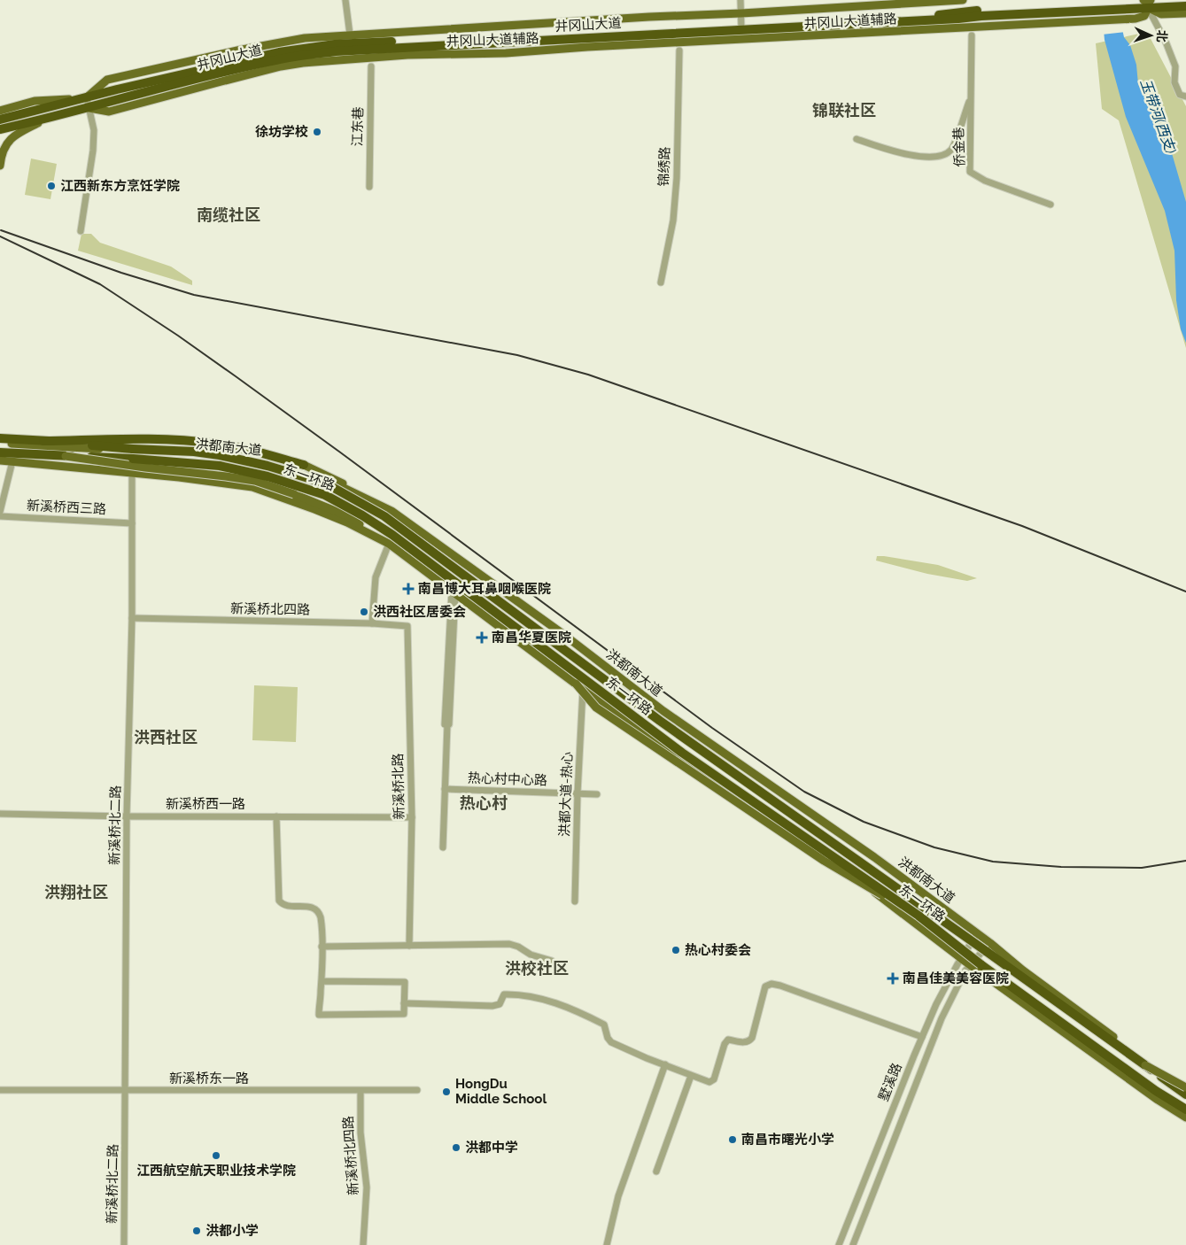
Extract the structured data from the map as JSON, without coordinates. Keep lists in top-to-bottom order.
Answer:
{
  "streets": {
    "highway": ["井冈山大道", "东一环路"],
    "main road": ["井冈山大道辅路", "洪都南大道"],
    "street": [
      "江东巷",
      "侨金巷",
      "锦绣路",
      "新溪桥西三路",
      "新溪桥北四路",
      "热心村中心路",
      "新溪桥北路",
      "洪都大道-热心",
      "新溪桥西一路",
      "新溪桥北二路",
      "新溪桥东一路",
      "墅溪路"
    ]
  },
  "crossings": [
    ["井冈山大道辅路", "井冈山大道"],
    ["洪都南大道", "墅溪路"],
    ["东一环路", "新溪桥北二路"],
    ["新溪桥西三路", "新溪桥北二路"],
    ["新溪桥北四路", "新溪桥北路"],
    ["新溪桥北四路", "新溪桥北二路"],
    ["新溪桥北四路", "新溪桥东一路"],
    ["热心村中心路", "洪都大道-热心"],
    ["新溪桥北路", "新溪桥西一路"],
    ["新溪桥西一路", "新溪桥北二路"],
    ["新溪桥北二路", "新溪桥东一路"]
  ],
  "districts": [
    "锦联社区",
    "南缆社区",
    "洪西社区",
    "热心村",
    "洪翔社区",
    "洪校社区"
  ],
  "water": ["玉带河(西支)"],
  "places": {
    "other": [
      "徐坊学校",
      "江西新东方烹饪学院",
      "洪西社区居委会",
      "热心村委会",
      "HongDu Middle School",
      "南昌市曙光小学",
      "洪都中学",
      "江西航空航天职业技术学院",
      "洪都小学"
    ],
    "health": ["南昌博大耳鼻咽喉医院", "南昌华夏医院", "南昌佳美美容医院"]
  },
  "north": "right"
}
